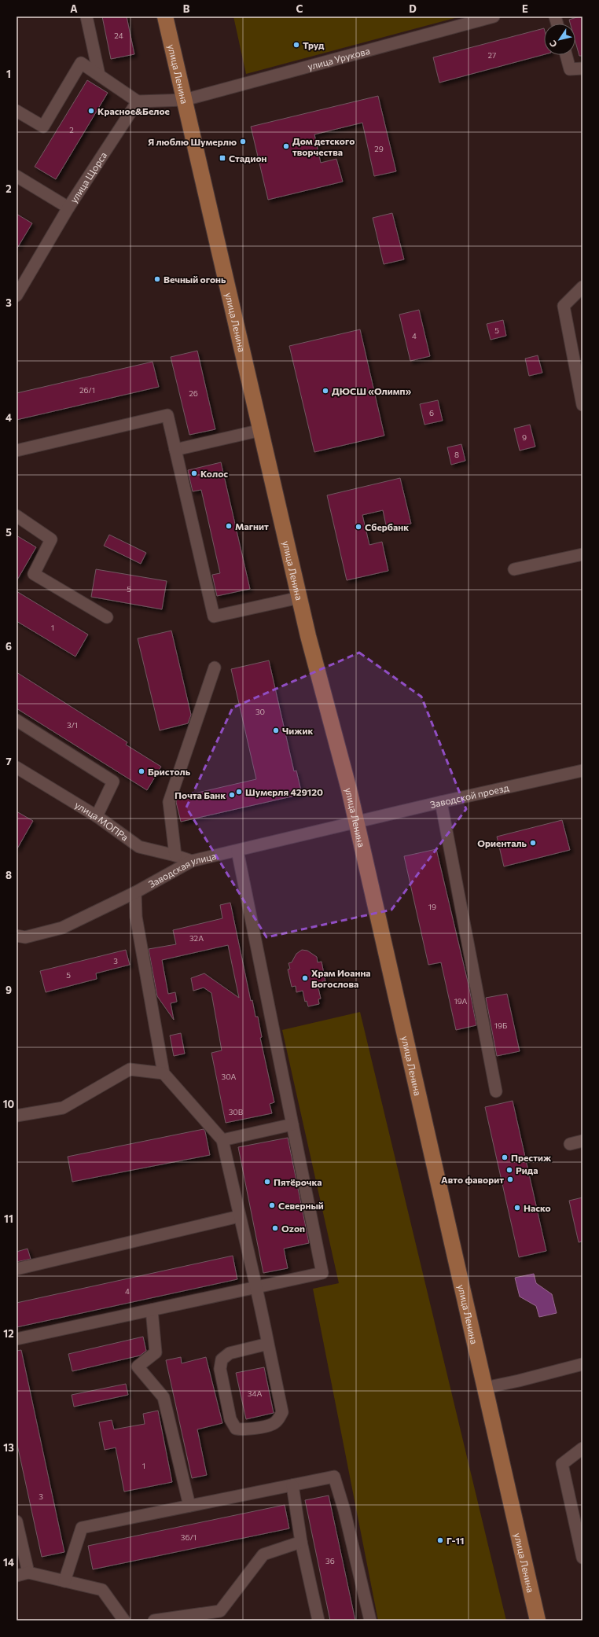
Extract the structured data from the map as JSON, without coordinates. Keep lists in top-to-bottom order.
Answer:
{
  "streets": {
    "main road": ["улица Ленина"],
    "street": [
      "улица Урукова",
      "улица Щорса",
      "Заводской проезд",
      "улица МОПРа",
      "Заводская улица"
    ]
  },
  "crossings": [
    ["улица Урукова", "улица Ленина"],
    ["улица Ленина", "Заводской проезд"],
    ["улица Ленина", "Заводская улица"],
    ["Заводской проезд", "Заводская улица"],
    ["улица МОПРа", "Заводская улица"]
  ],
  "places": {
    "other": [
      "Труд",
      "Красное&Белое",
      "Я люблю Шумерлю",
      "Дом детского творчества",
      "Вечный огонь",
      "ДЮСШ «Олимп»",
      "Колос",
      "Магнит",
      "Сбербанк",
      "Чижик",
      "Бристоль",
      "Шумерля 429120",
      "Почта Банк",
      "Ориенталь",
      "Храм Иоанна Богослова",
      "Престиж",
      "Рида",
      "Авто фаворит",
      "Пятёрочка",
      "Северный",
      "Наско",
      "Ozon",
      "Г-11"
    ],
    "transit": ["Стадион"]
  },
  "house_numbers": [
    "24",
    "27",
    "2",
    "29",
    "5",
    "4",
    "26/1",
    "26",
    "6",
    "9",
    "8",
    "5",
    "1",
    "30",
    "3/1",
    "19",
    "32А",
    "3",
    "5",
    "19А",
    "19Б",
    "30А",
    "30В",
    "4",
    "34А",
    "1",
    "3",
    "36/1",
    "36"
  ],
  "north": "bottom left",
  "grid": {
    "columns": [
      "A",
      "B",
      "C",
      "D",
      "E"
    ],
    "rows": [
      "1",
      "2",
      "3",
      "4",
      "5",
      "6",
      "7",
      "8",
      "9",
      "10",
      "11",
      "12",
      "13",
      "14"
    ]
  }
}
